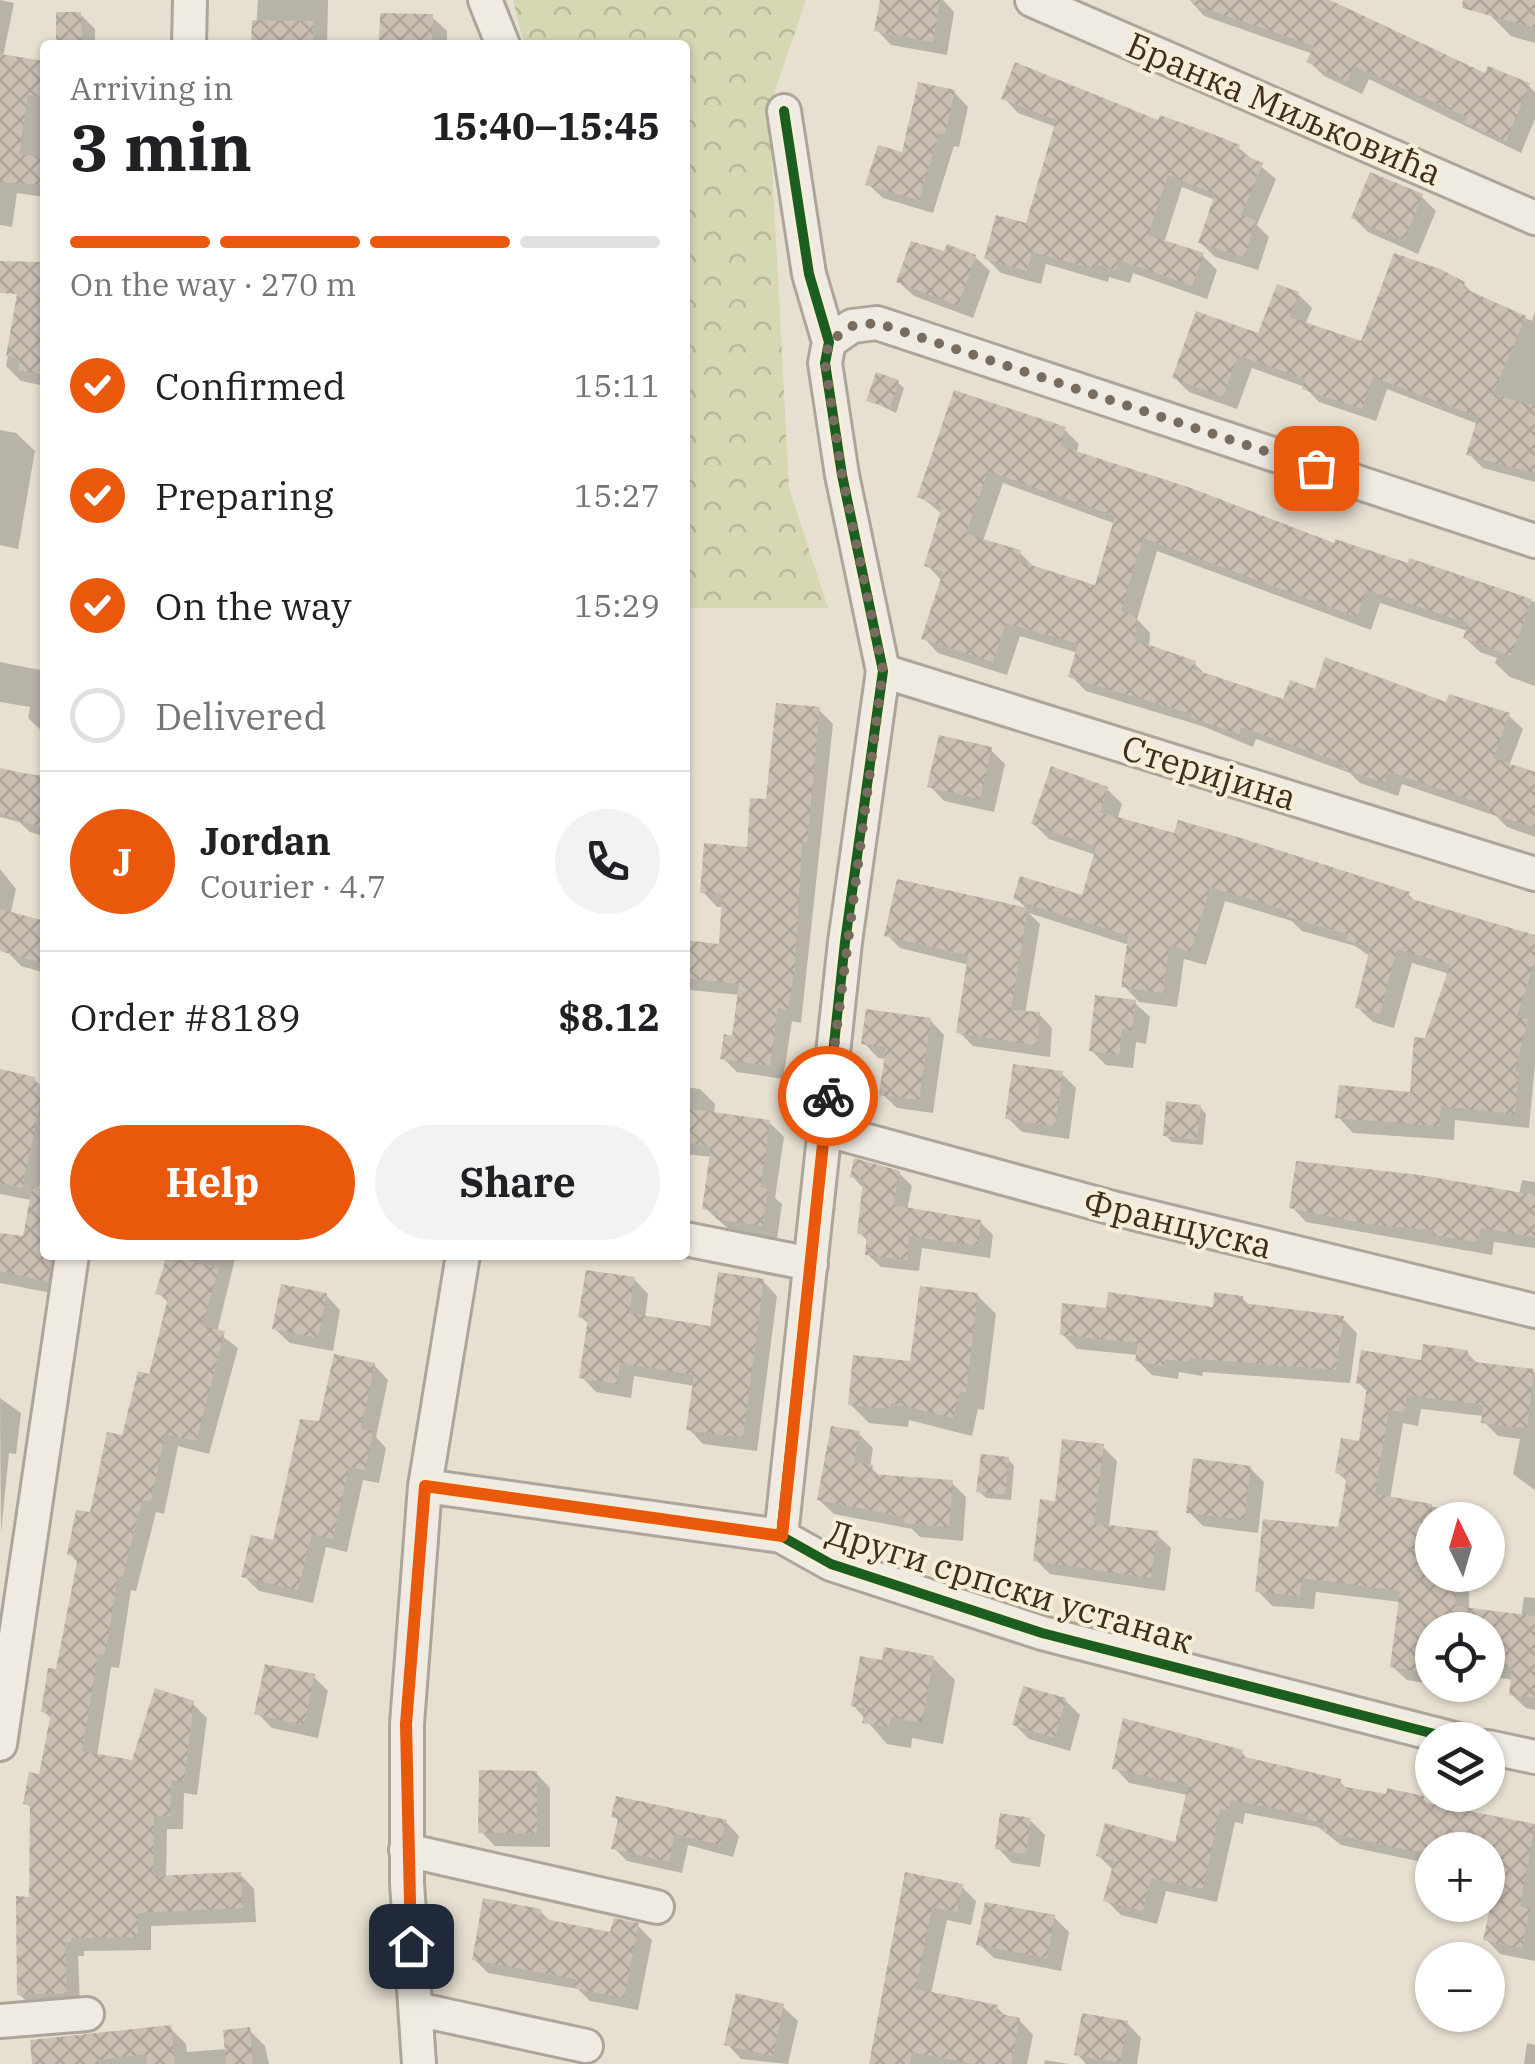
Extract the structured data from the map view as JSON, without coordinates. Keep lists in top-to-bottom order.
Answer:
{
  "streets": {
    "street": [
      "Бранка Миљковића",
      "Стеријина",
      "Француска",
      "Други српски устанак"
    ]
  },
  "north": "top",
  "page": {
    "heading": ["3 min", "Arriving in", "15:40–15:45"],
    "panel": [
      "Jordan",
      "Courier · 4.7",
      "Order #8189",
      "$8.12"
    ],
    "bar": "On the way · 270 m",
    "list": [
      ["Confirmed", "15:11"],
      ["Preparing", "15:27"],
      ["On the way", "15:29"],
      "Delivered"
    ],
    "round": "J",
    "buttons": ["Help", "Share"],
    "map_buttons": ["+", "−"]
  }
}
